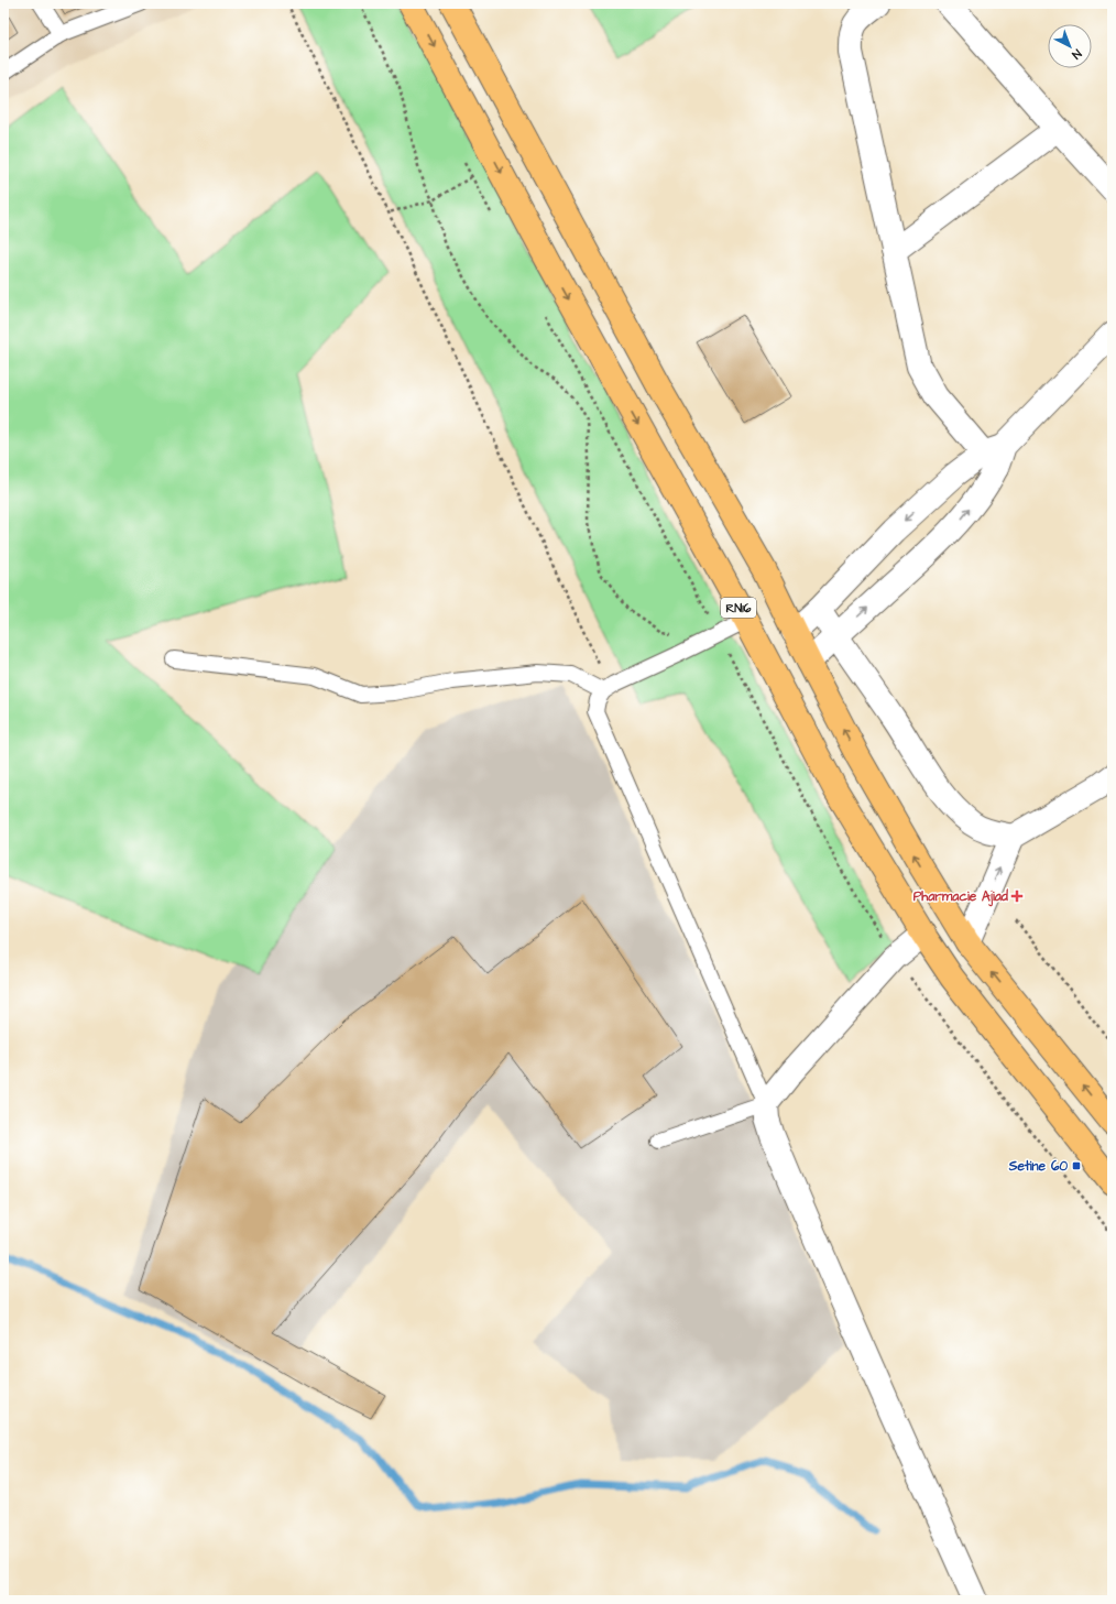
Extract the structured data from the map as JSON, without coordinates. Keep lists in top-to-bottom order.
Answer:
{
  "streets": {
    "highway": ["RN16"]
  },
  "places": {
    "health": ["Pharmacie Ajiad"],
    "transit": ["Setine 60"]
  },
  "north": "bottom right"
}
